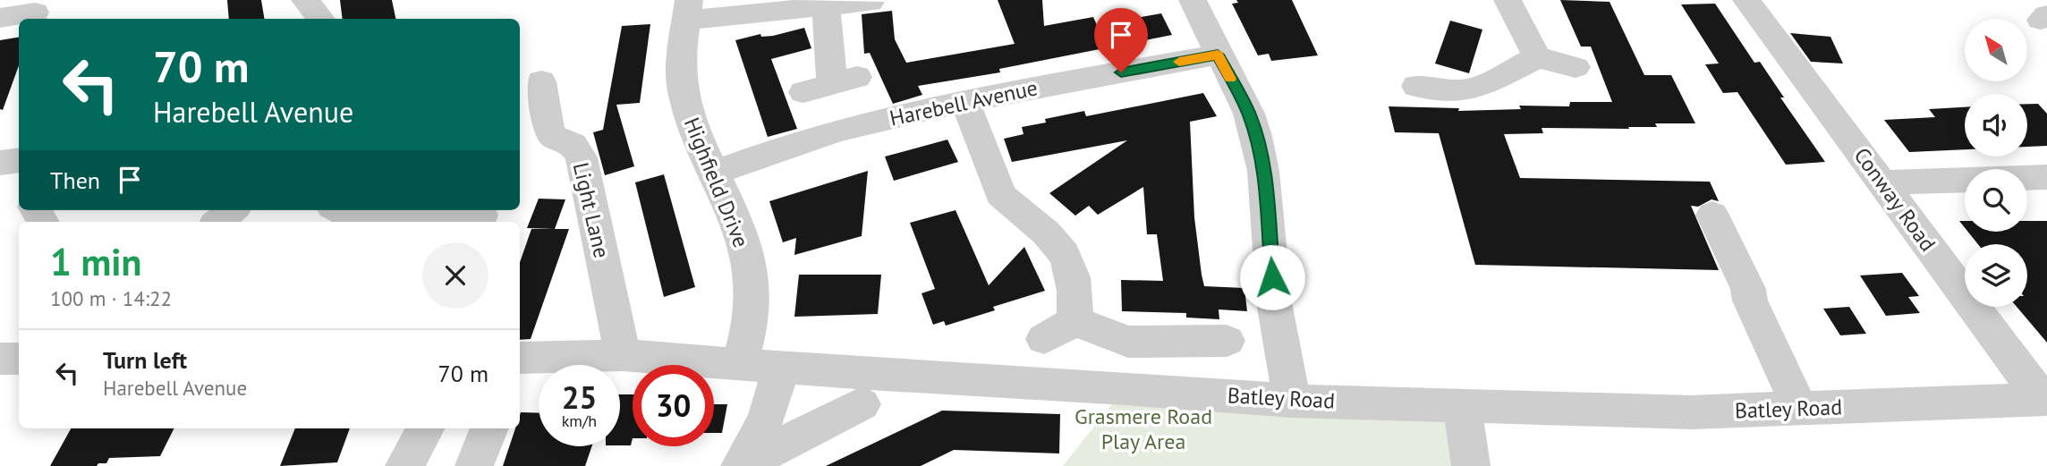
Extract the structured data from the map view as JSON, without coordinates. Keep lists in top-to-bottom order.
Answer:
{
  "streets": {
    "street": [
      "Harebell Avenue",
      "Highfield Drive",
      "Conway Road",
      "Light Lane",
      "Batley Road"
    ]
  },
  "crossings": [
    ["Harebell Avenue", "Highfield Drive"],
    ["Highfield Drive", "Batley Road"],
    ["Conway Road", "Batley Road"],
    ["Light Lane", "Batley Road"]
  ],
  "parks": ["Grasmere Road Play Area"],
  "north": "top left",
  "page": {
    "turn": ["70 m", "Harebell Avenue"],
    "then": "Then",
    "heading": ["1 min", "100 m · 14:22"],
    "list": [
      {
        "name": "Turn left",
        "note": "Harebell Avenue",
        "value": "70 m"
      }
    ],
    "speed": "25 km/h",
    "limit": "30"
  }
}
